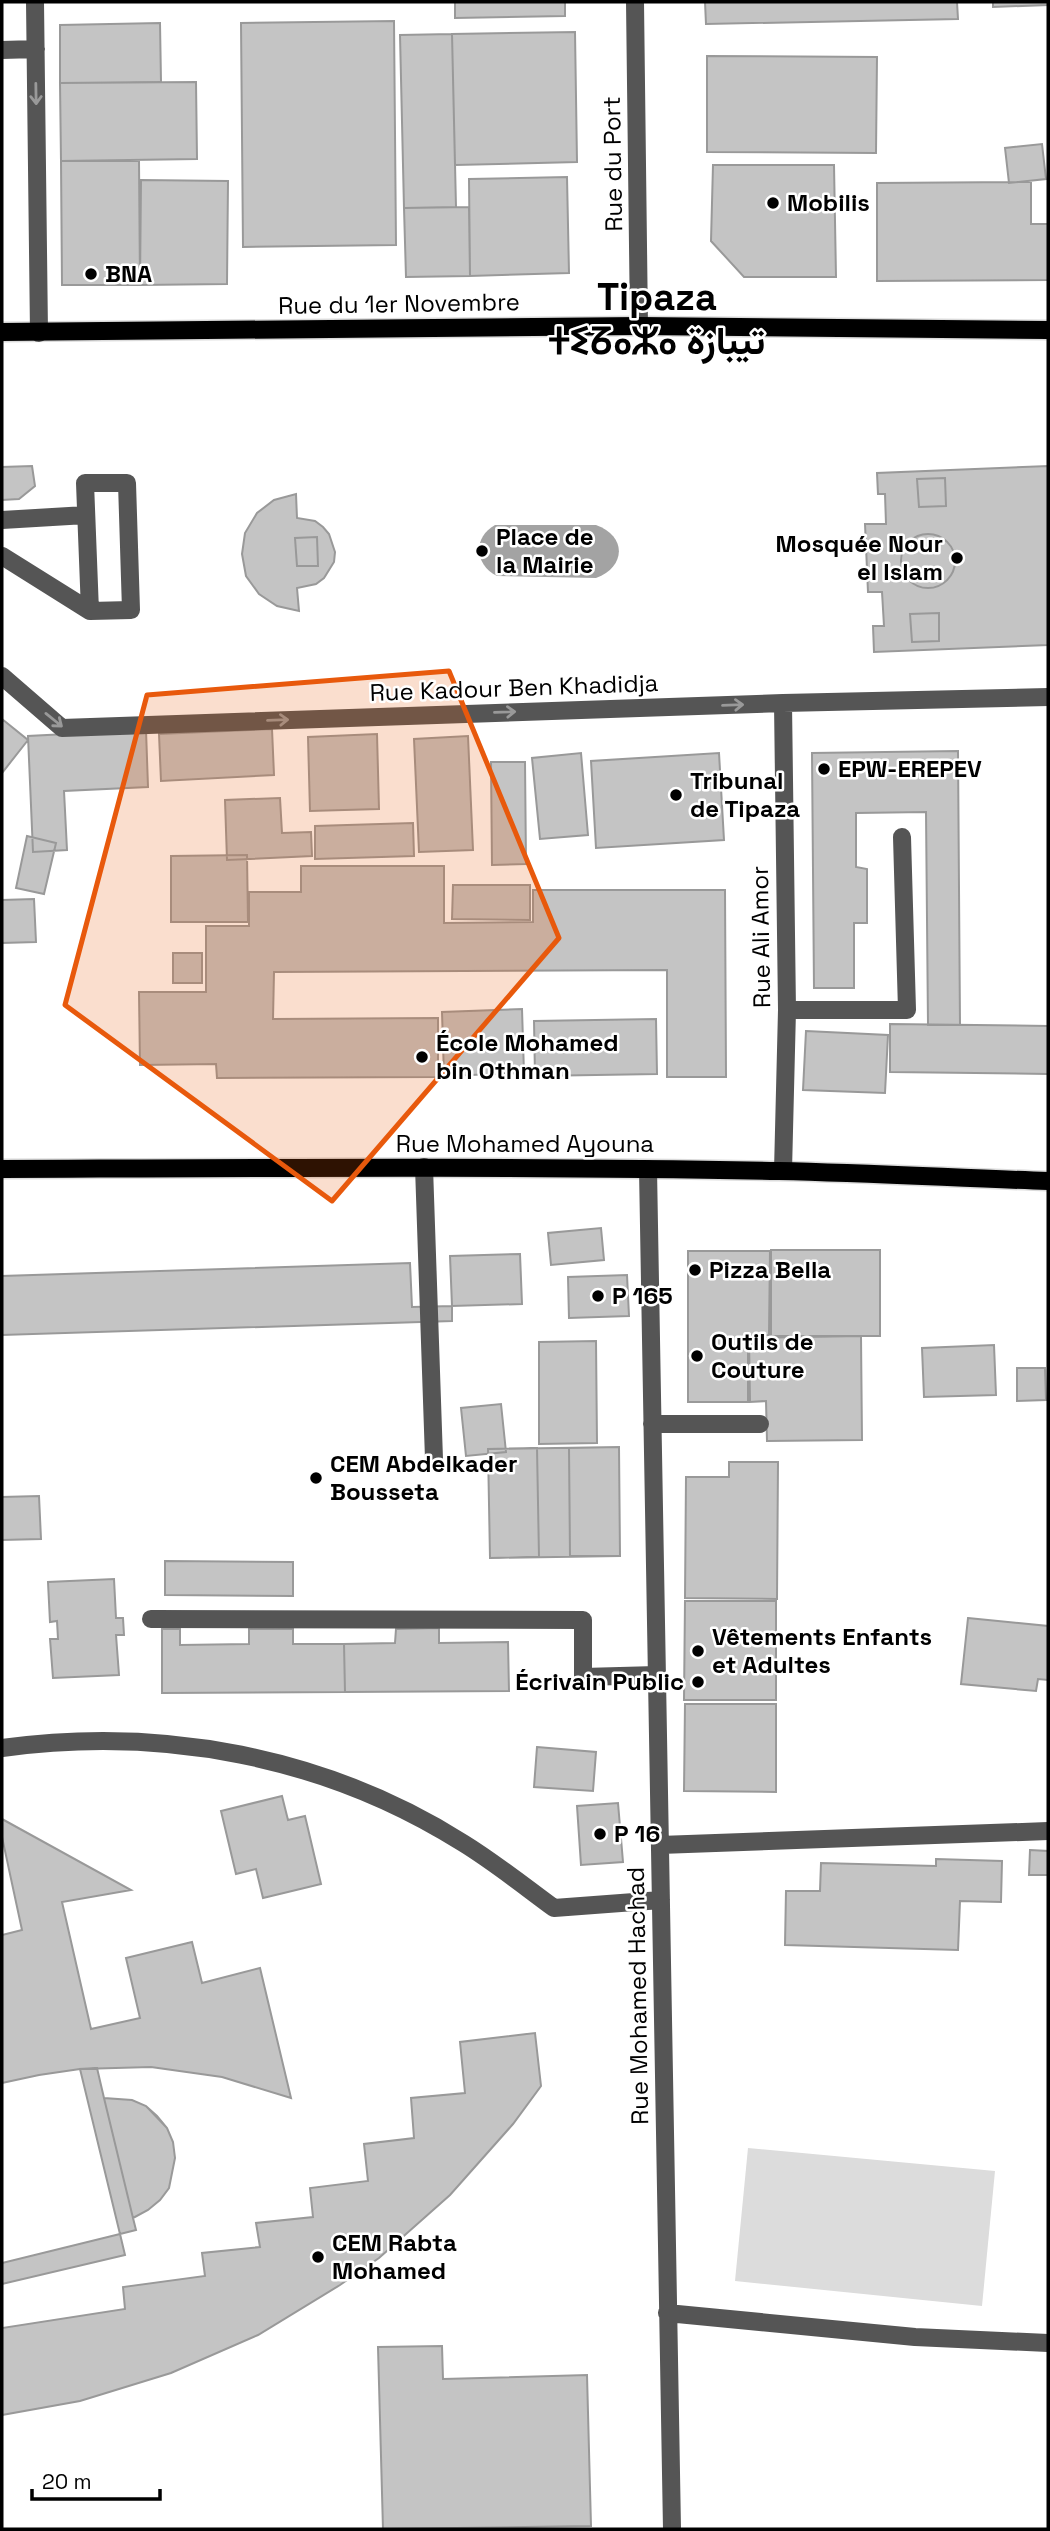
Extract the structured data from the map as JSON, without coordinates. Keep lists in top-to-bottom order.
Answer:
{
  "streets": {
    "main road": ["Rue du 1er Novembre", "Rue Mohamed Ayouna"],
    "street": [
      "Rue du Port",
      "Rue Kadour Ben Khadidja",
      "Rue Ali Amor",
      "Rue Mohamed Hachad"
    ]
  },
  "crossings": [
    ["Rue du Port", "Rue du 1er Novembre"],
    ["Rue Kadour Ben Khadidja", "Rue Ali Amor"],
    ["Rue Ali Amor", "Rue Mohamed Ayouna"],
    ["Rue Mohamed Ayouna", "Rue Mohamed Hachad"]
  ],
  "one_way": ["Rue Kadour Ben Khadidja"],
  "districts": ["Tipaza ⵜⵉⵒⴰⵣⴰ تيبازة"],
  "places": [
    "Mobilis",
    "BNA",
    "Place de la Mairie",
    "Mosquée Nour el Islam",
    "EPW-EREPEV",
    "Tribunal de Tipaza",
    "École Mohamed bin Othman",
    "Pizza Bella",
    "P 165",
    "Outils de Couture",
    "CEM Abdelkader Bousseta",
    "Vêtements Enfants et Adultes",
    "Écrivain Public",
    "P 16",
    "CEM Rabta Mohamed"
  ],
  "scale_bar": "20 m"
}
